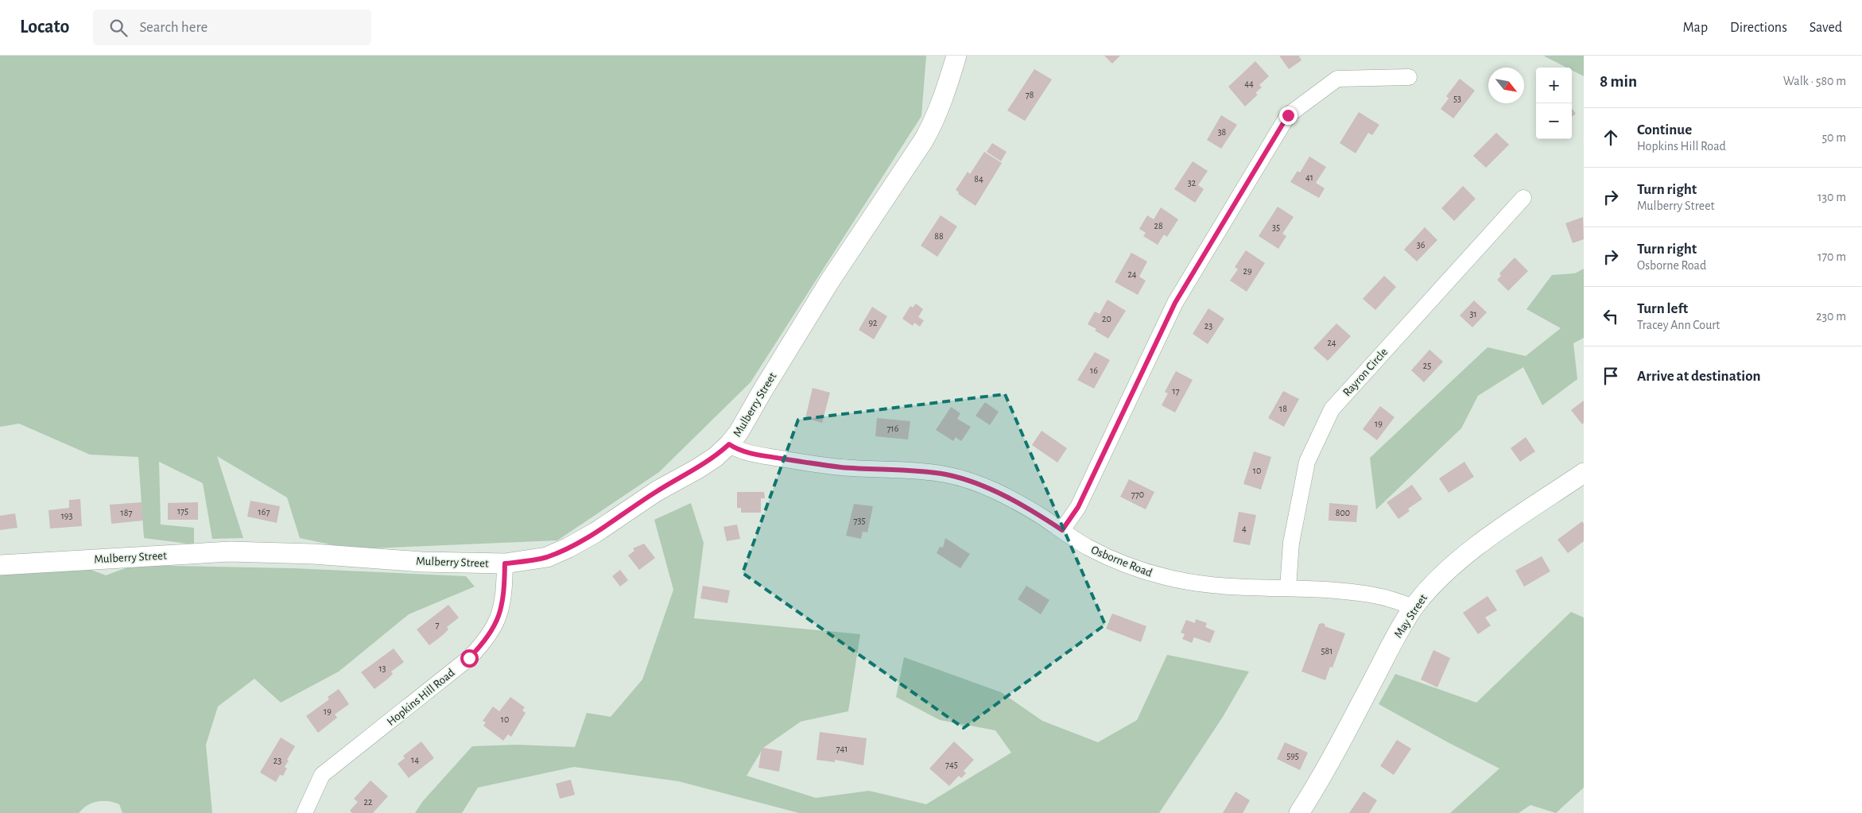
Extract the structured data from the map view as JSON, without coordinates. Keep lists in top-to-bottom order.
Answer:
{
  "streets": {
    "street": [
      "Rayron Circle",
      "Mulberry Street",
      "Osborne Road",
      "May Street",
      "Hopkins Hill Road"
    ]
  },
  "crossings": [
    ["Rayron Circle", "Osborne Road"],
    ["Mulberry Street", "Osborne Road"],
    ["Mulberry Street", "Hopkins Hill Road"],
    ["Osborne Road", "May Street"]
  ],
  "house_numbers": [
    "44",
    "78",
    "53",
    "38",
    "41",
    "84",
    "32",
    "28",
    "35",
    "88",
    "36",
    "29",
    "24",
    "31",
    "20",
    "92",
    "23",
    "24",
    "25",
    "16",
    "17",
    "18",
    "19",
    "716",
    "10",
    "770",
    "175",
    "167",
    "187",
    "800",
    "193",
    "735",
    "4",
    "7",
    "581",
    "13",
    "19",
    "10",
    "741",
    "595",
    "14",
    "23",
    "745",
    "22"
  ],
  "north": "bottom right",
  "page": {
    "header": "Locato",
    "search": "Search here",
    "nav": ["Map", "Directions", "Saved"],
    "heading": ["8 min", "Walk · 580 m"],
    "map_buttons": ["+", "−"],
    "list": [
      ["Continue", "Hopkins Hill Road", "50 m"],
      ["Turn right", "Mulberry Street", "130 m"],
      ["Turn right", "Osborne Road", "170 m"],
      ["Turn left", "Tracey Ann Court", "230 m"],
      "Arrive at destination"
    ]
  }
}
